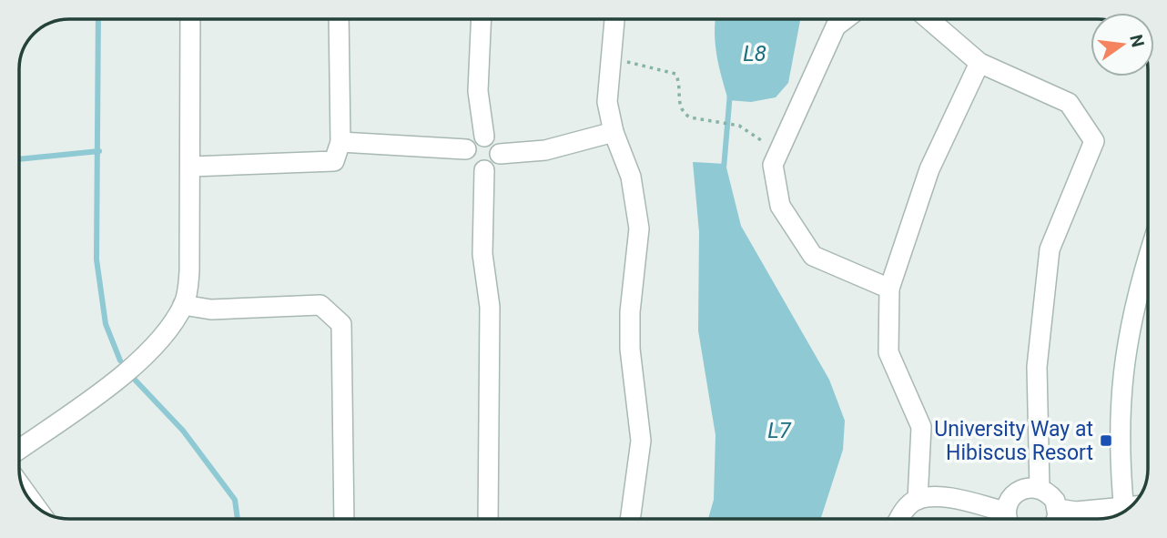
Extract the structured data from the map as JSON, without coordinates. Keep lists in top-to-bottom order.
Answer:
{
  "water": ["L8", "L7"],
  "places": {
    "transit": ["University Way at Hibiscus Resort"]
  },
  "north": "right"
}
